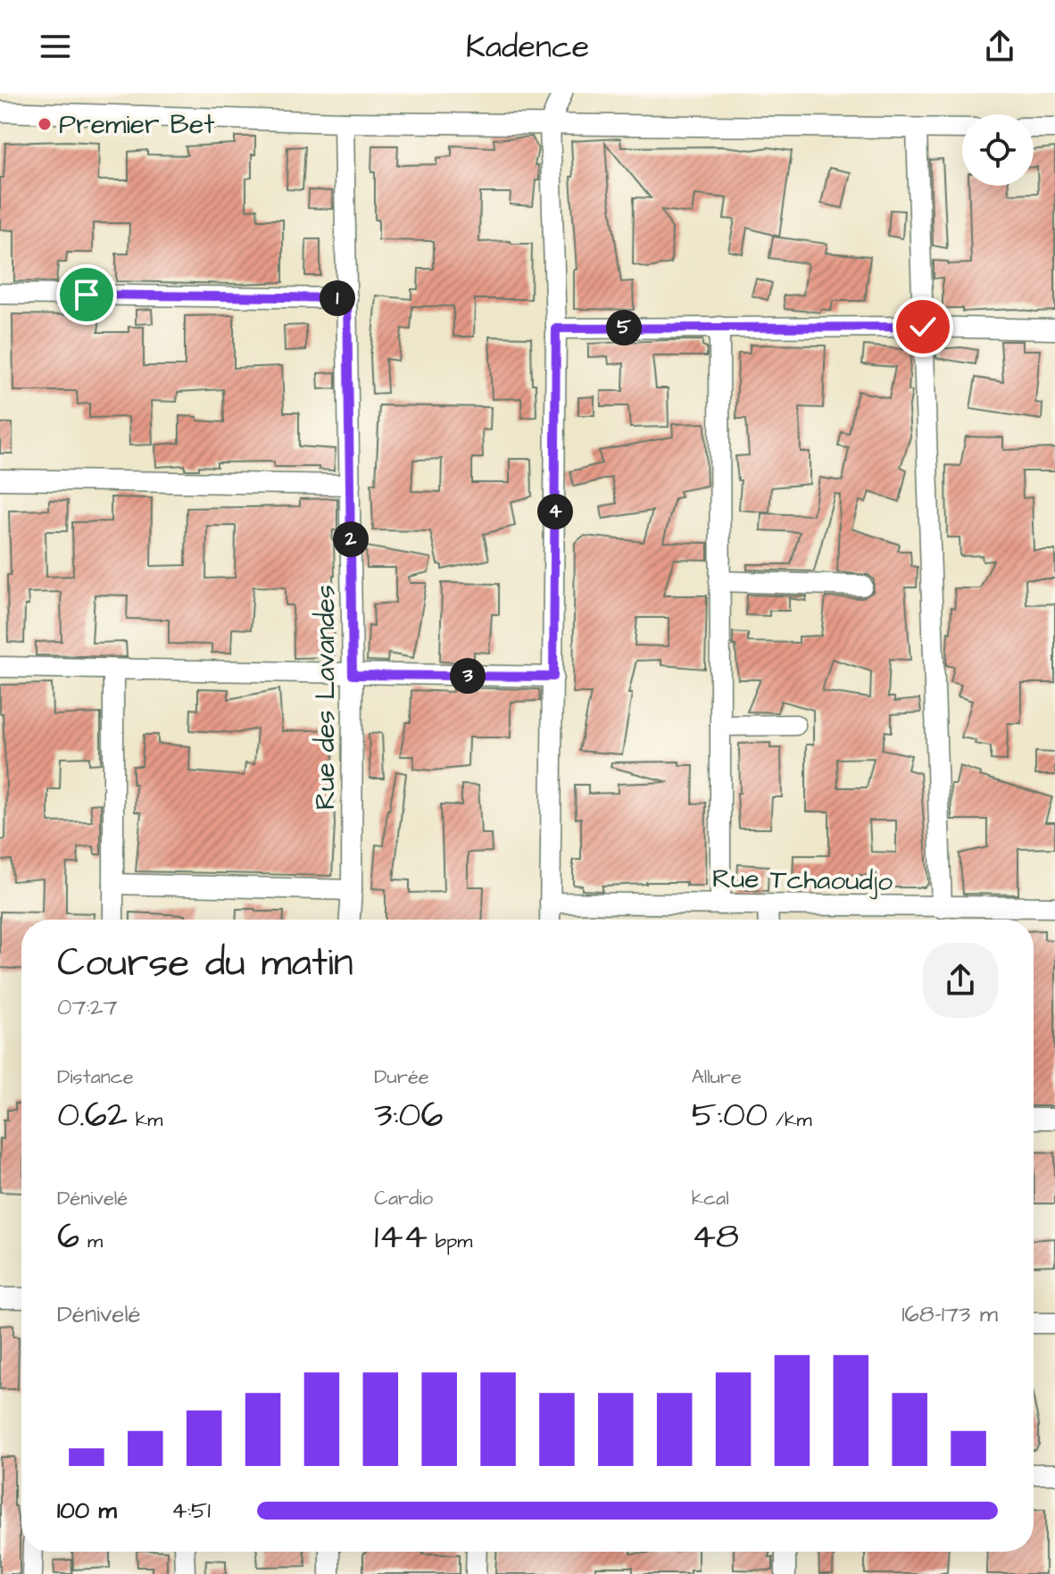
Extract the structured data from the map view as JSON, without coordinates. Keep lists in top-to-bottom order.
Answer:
{
  "streets": {
    "street": ["Rue des Lavandes", "Rue Tchaoudjo"]
  },
  "places": ["Premier Bet"],
  "page": {
    "header": "Kadence",
    "pins": [
      "1",
      "5",
      "4",
      "2",
      "3"
    ],
    "heading": ["Course du matin", "07:27"],
    "stats": [
      ["Distance", "0.62 km"],
      ["Durée", "3:06"],
      ["Allure", "5:00 /km"],
      ["Dénivelé", "6 m"],
      ["Cardio", "144 bpm"],
      ["kcal", "48"]
    ],
    "chart": ["Dénivelé", "168–173 m"],
    "list": [
      {
        "name": "100 m",
        "note": "4:51"
      }
    ]
  }
}
